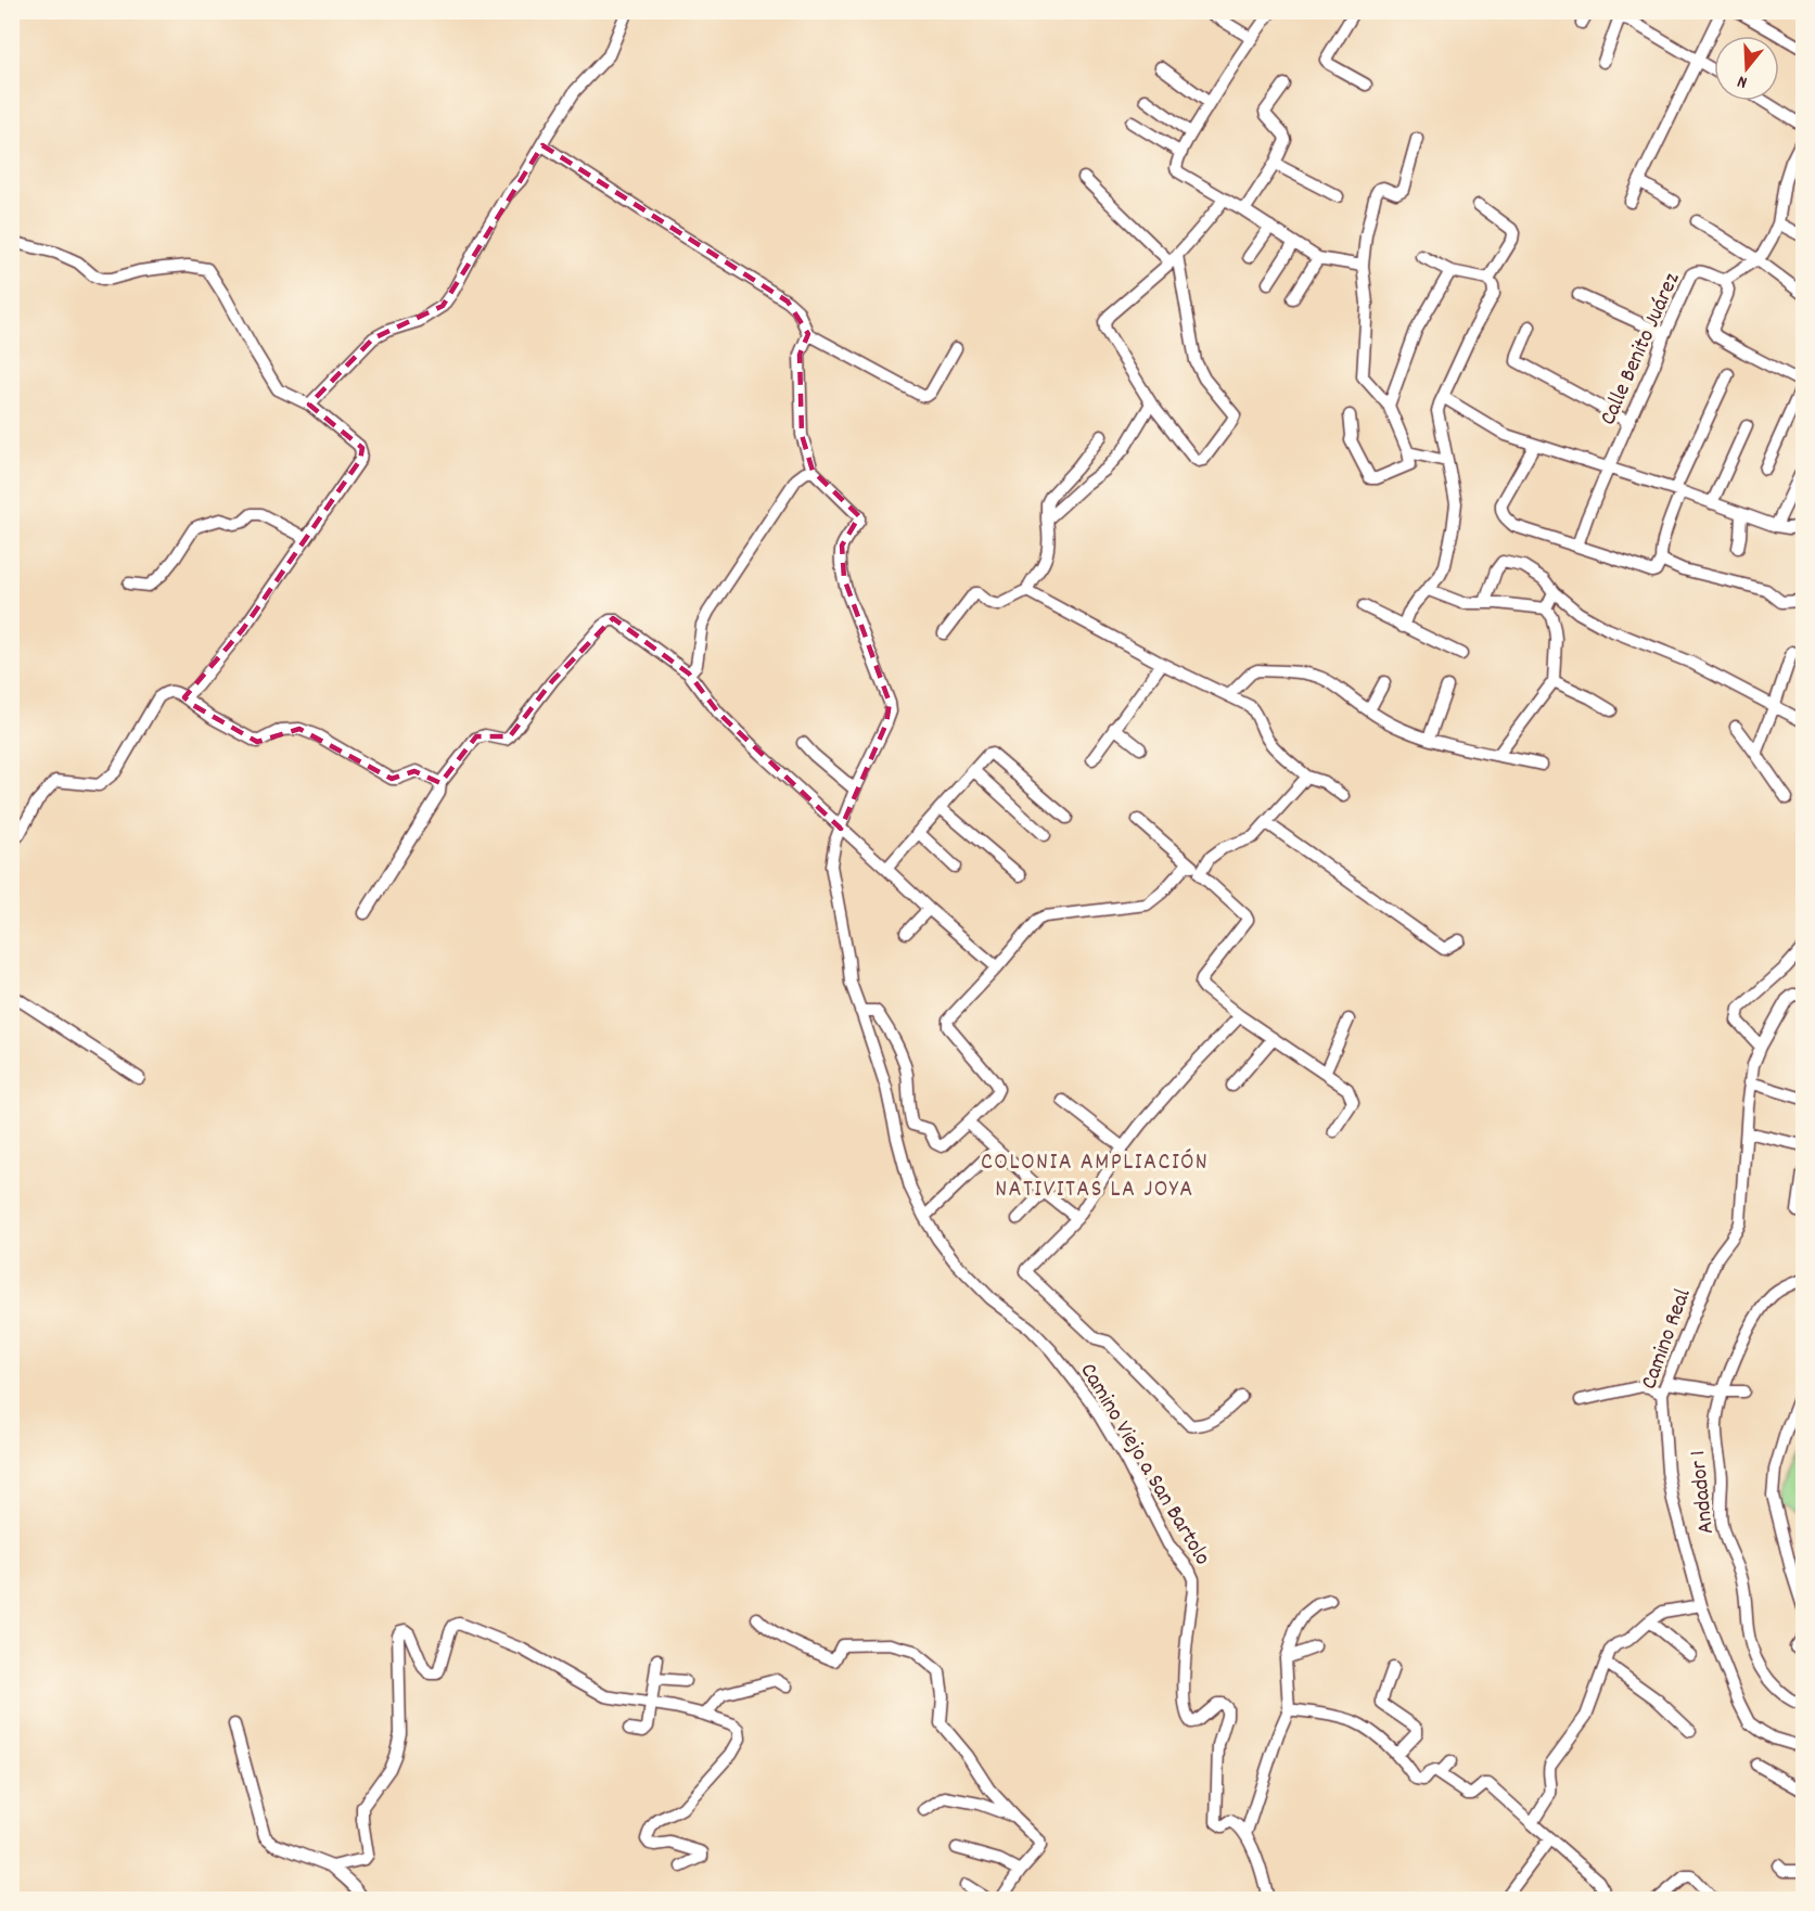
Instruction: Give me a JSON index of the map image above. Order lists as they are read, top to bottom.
{
  "streets": {
    "street": [
      "Calle Benito Juárez",
      "Camino Real",
      "Camino Viejo a San Bartolo",
      "Andador 1"
    ]
  },
  "districts": ["COLONIA AMPLIACIÓN NATIVITAS LA JOYA"],
  "north": "bottom"
}
